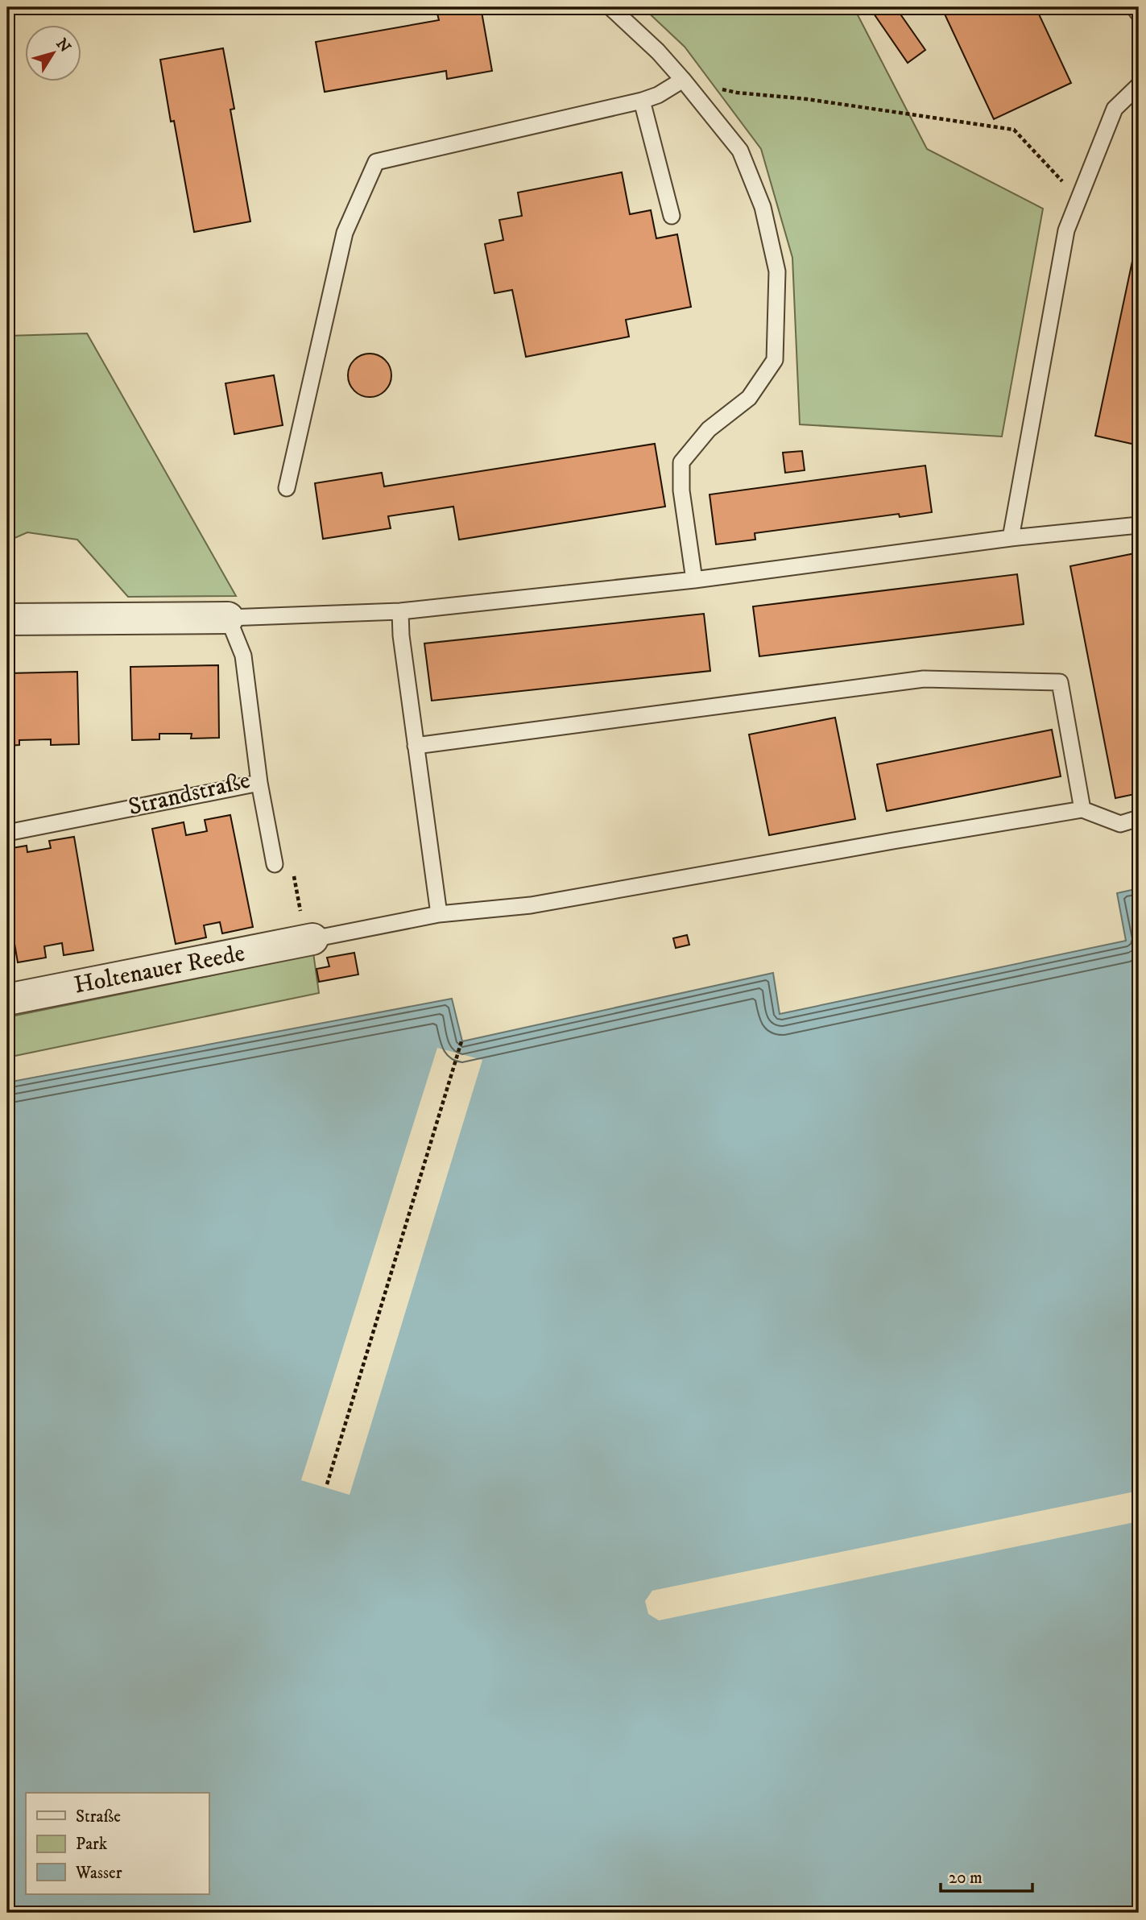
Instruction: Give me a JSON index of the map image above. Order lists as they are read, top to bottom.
{
  "streets": {
    "street": ["Holtenauer Reede"],
    "lane": ["Strandstraße"]
  },
  "legend": ["Straße", "Park", "Wasser"],
  "scale_bar": "20 m",
  "north": "top right"
}
